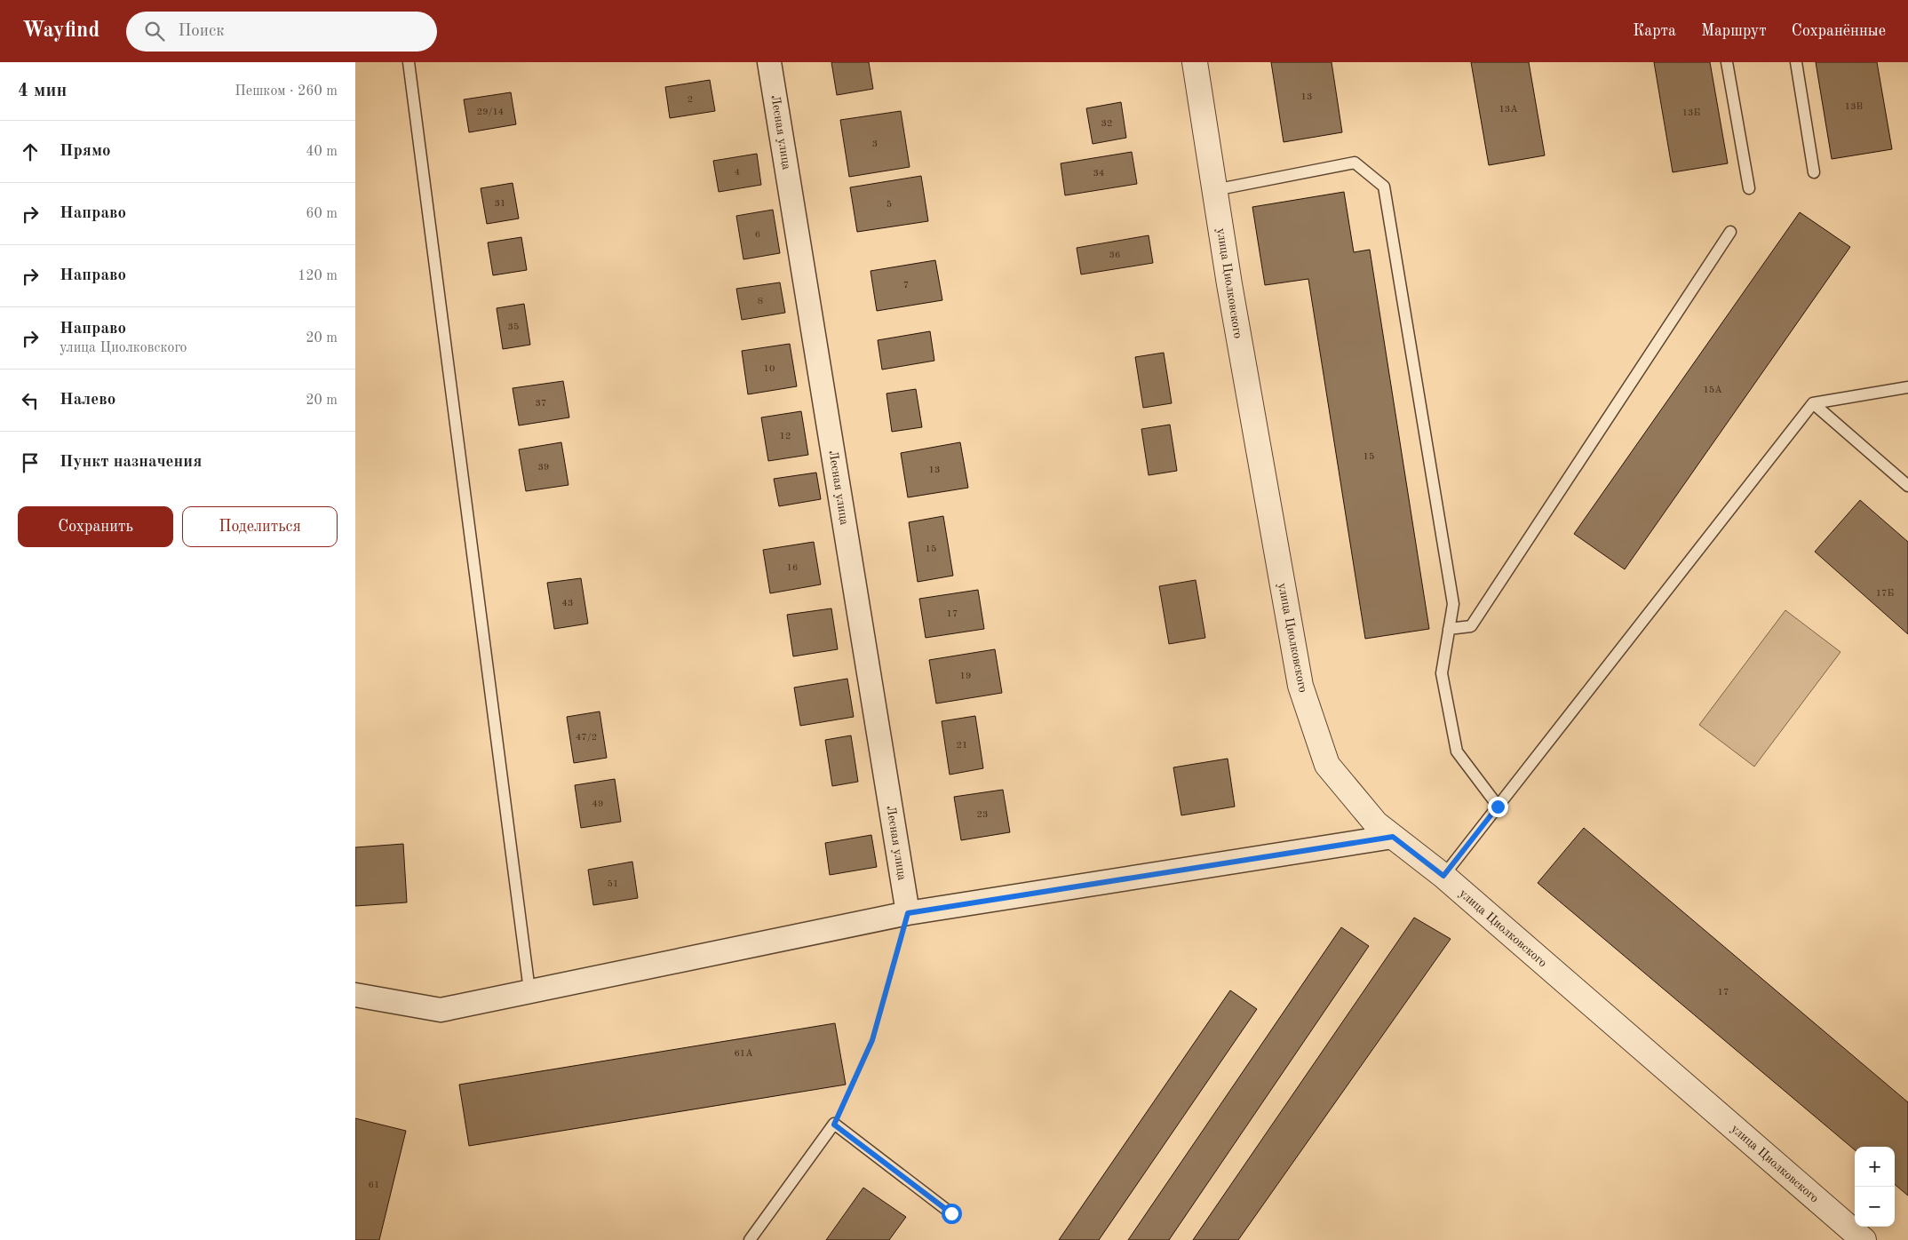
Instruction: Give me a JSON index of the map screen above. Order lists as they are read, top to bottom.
{
  "streets": {
    "street": ["Лесная улица", "улица Циолковского"]
  },
  "house_numbers": [
    "13",
    "2",
    "13В",
    "13А",
    "29/14",
    "13Б",
    "32",
    "3",
    "4",
    "34",
    "31",
    "5",
    "6",
    "36",
    "7",
    "8",
    "35",
    "10",
    "15А",
    "37",
    "12",
    "15",
    "39",
    "13",
    "15",
    "16",
    "17Б",
    "43",
    "17",
    "19",
    "47/2",
    "21",
    "49",
    "23",
    "51",
    "17",
    "61А",
    "61"
  ],
  "page": {
    "header": "Wayfind",
    "search": "Поиск",
    "nav": ["Карта", "Маршрут", "Сохранённые"],
    "heading": ["4 мин", "Пешком · 260 m"],
    "list": [
      ["Прямо", "40 m"],
      ["Направо", "60 m"],
      ["Направо", "120 m"],
      ["Направо", "улица Циолковского", "20 m"],
      ["Налево", "20 m"],
      "Пункт назначения"
    ],
    "buttons": ["Сохранить", "Поделиться"],
    "map_buttons": ["+", "−"]
  }
}
